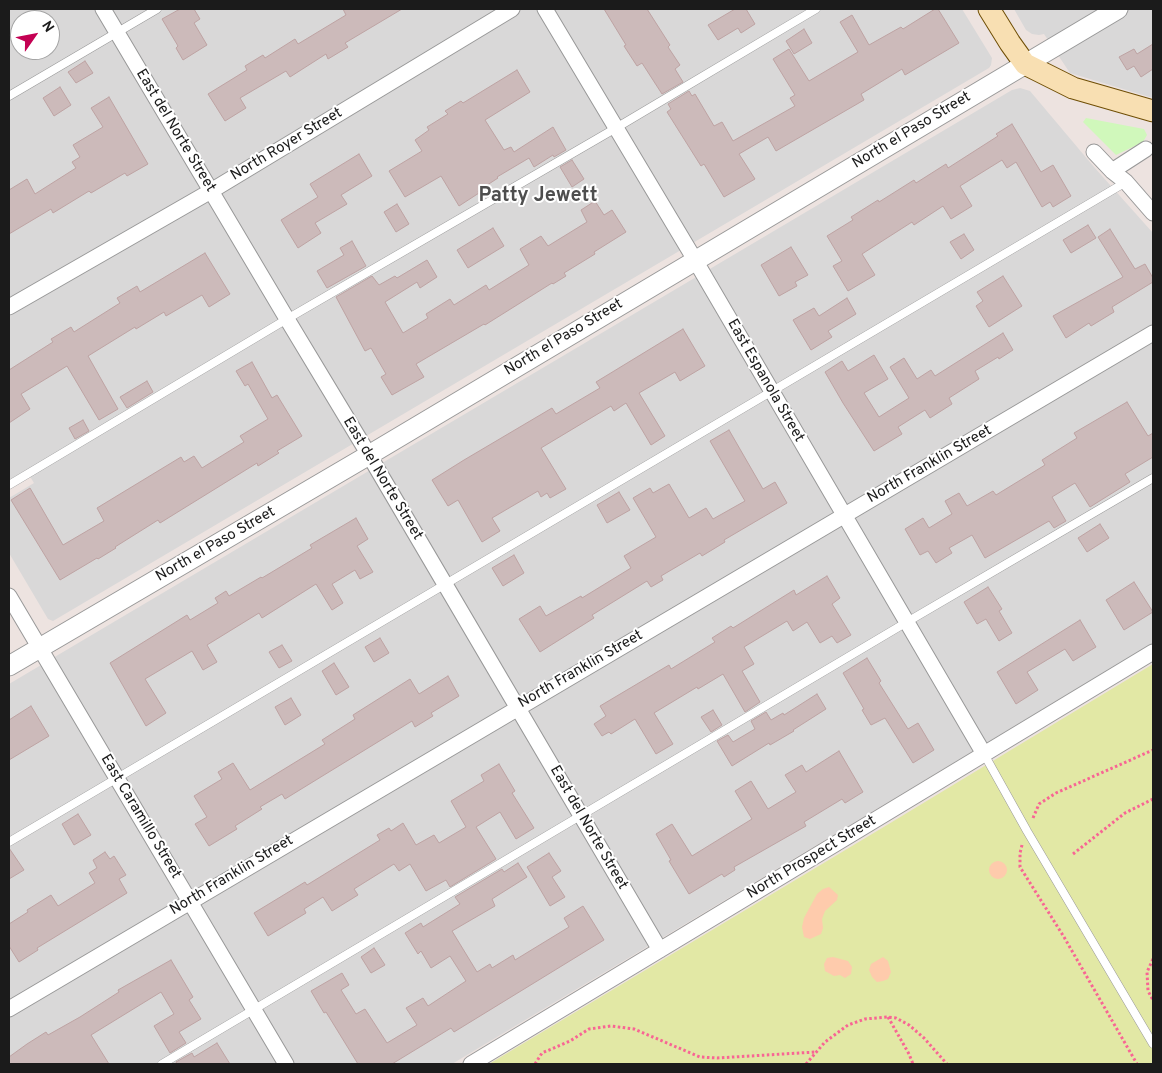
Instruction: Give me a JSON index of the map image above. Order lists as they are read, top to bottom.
{
  "streets": {
    "street": [
      "East del Norte Street",
      "North el Paso Street",
      "North Royer Street",
      "East Espanola Street",
      "North Franklin Street",
      "East Caramillo Street",
      "North Prospect Street"
    ]
  },
  "crossings": [
    ["East del Norte Street", "North el Paso Street"],
    ["East del Norte Street", "North Royer Street"],
    ["East del Norte Street", "North Franklin Street"],
    ["East del Norte Street", "North Prospect Street"],
    ["North el Paso Street", "East Espanola Street"],
    ["North el Paso Street", "East Caramillo Street"],
    ["East Espanola Street", "North Franklin Street"],
    ["East Espanola Street", "North Prospect Street"],
    ["North Franklin Street", "East Caramillo Street"]
  ],
  "districts": ["Patty Jewett"],
  "north": "top right"
}
